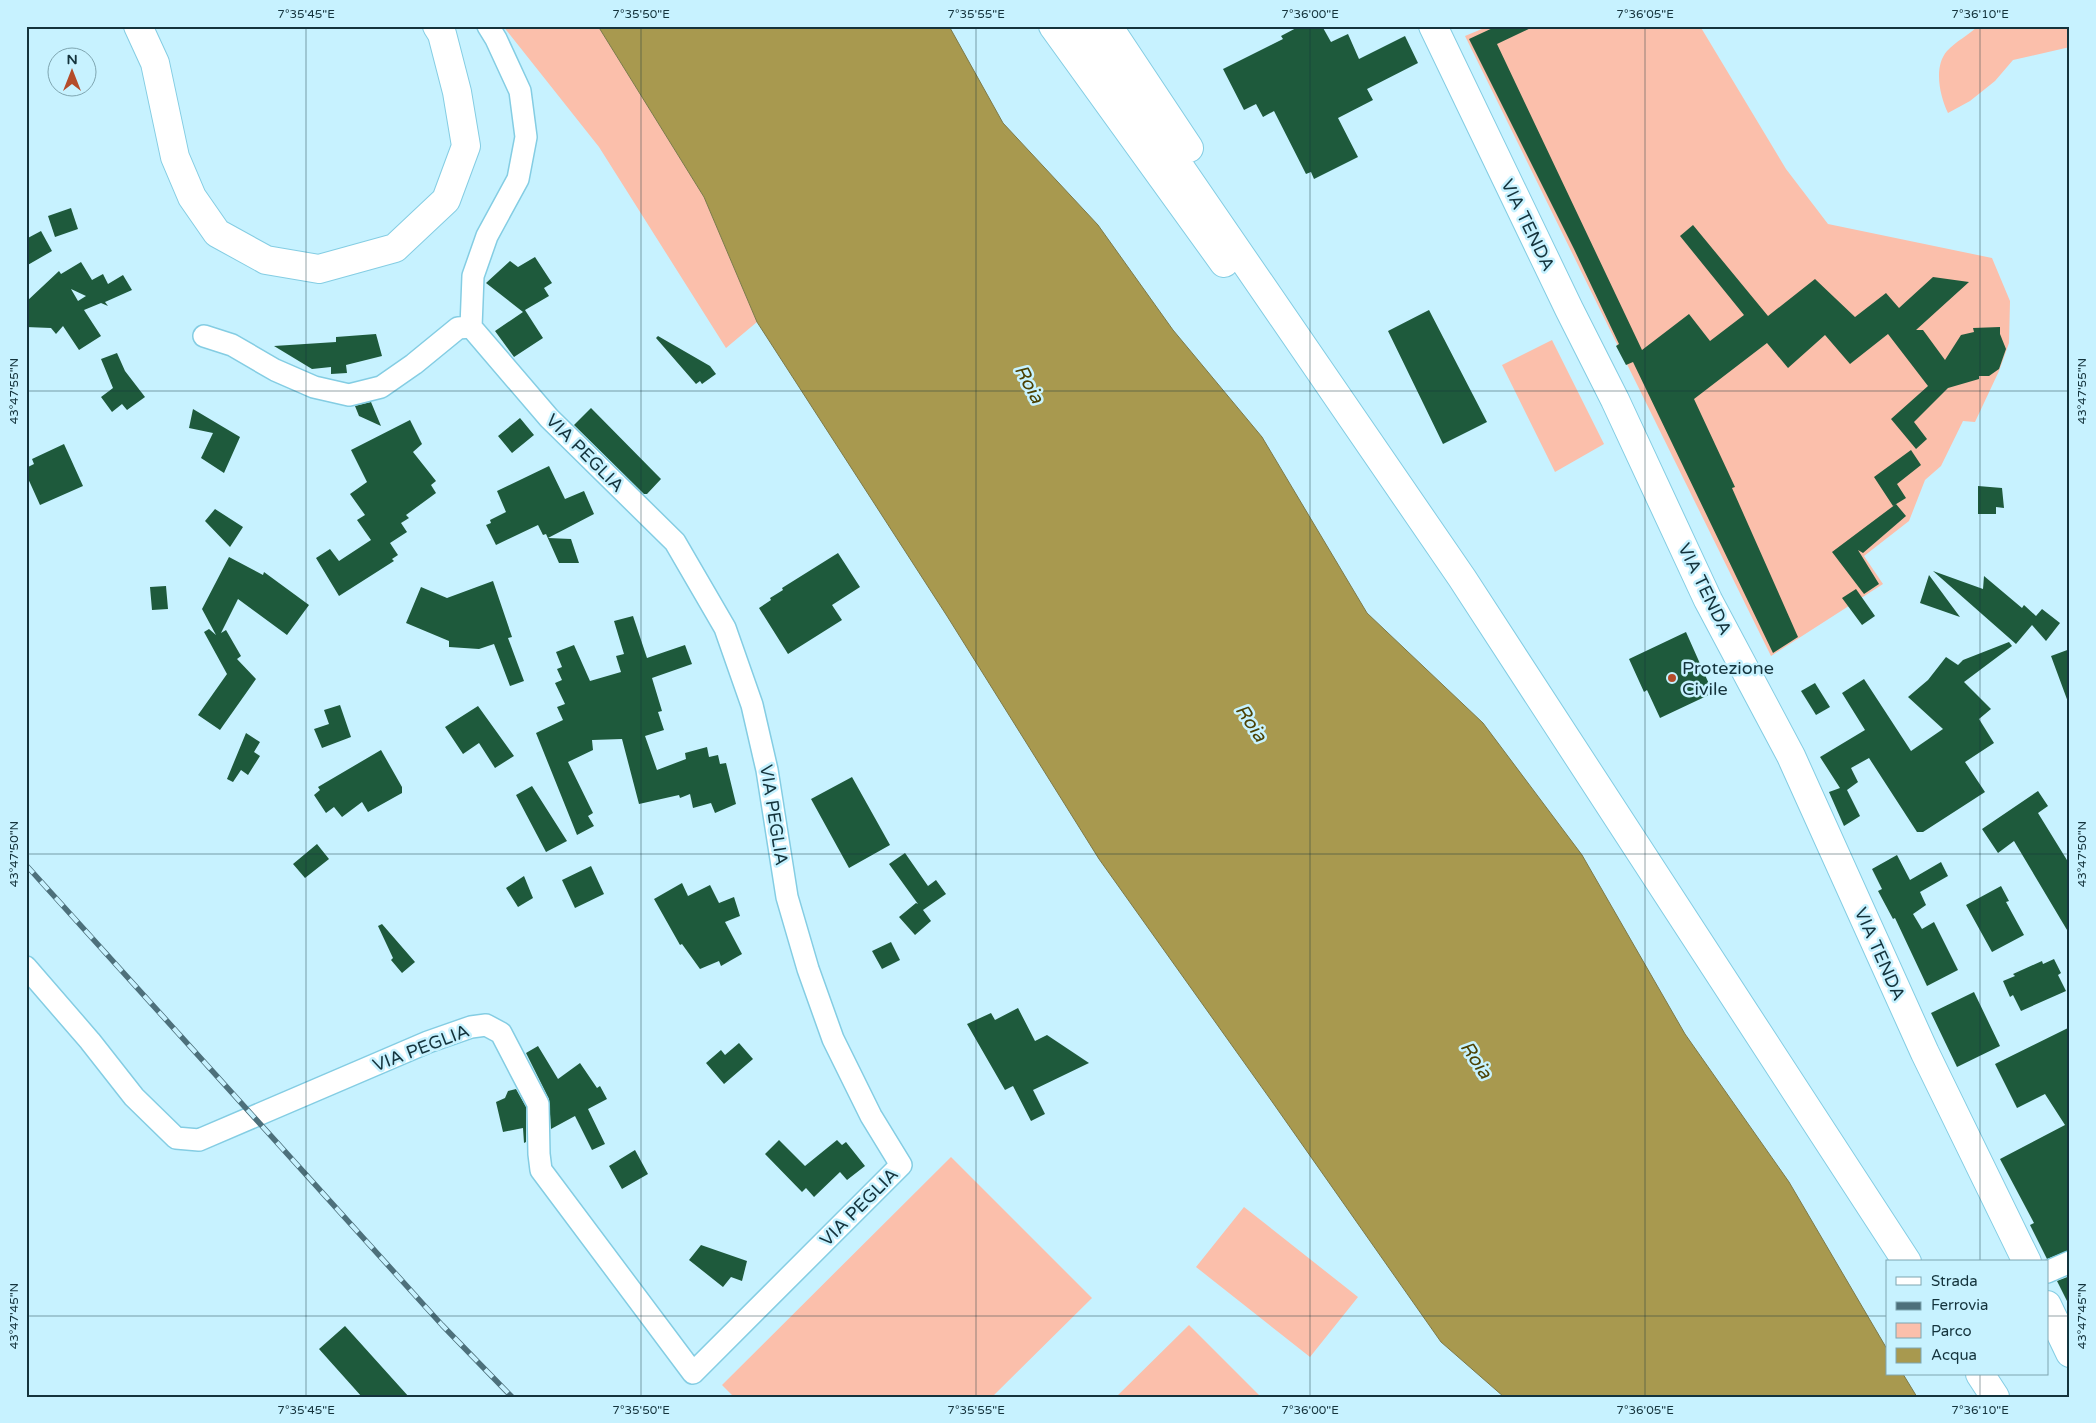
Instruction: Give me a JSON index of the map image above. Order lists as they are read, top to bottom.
{
  "streets": {
    "main road": ["VIA TENDA"],
    "street": ["VIA PEGLIA"]
  },
  "water": ["Roia"],
  "places": ["Protezione Civile"],
  "legend": [
    "Strada",
    "Ferrovia",
    "Parco",
    "Acqua"
  ],
  "north": "top",
  "coordinates": [
    "7°35'45\"E",
    "7°35'50\"E",
    "7°35'55\"E",
    "7°36'00\"E",
    "7°36'05\"E",
    "7°36'10\"E",
    "43°47'55\"N",
    "43°47'50\"N",
    "43°47'45\"N"
  ]
}
